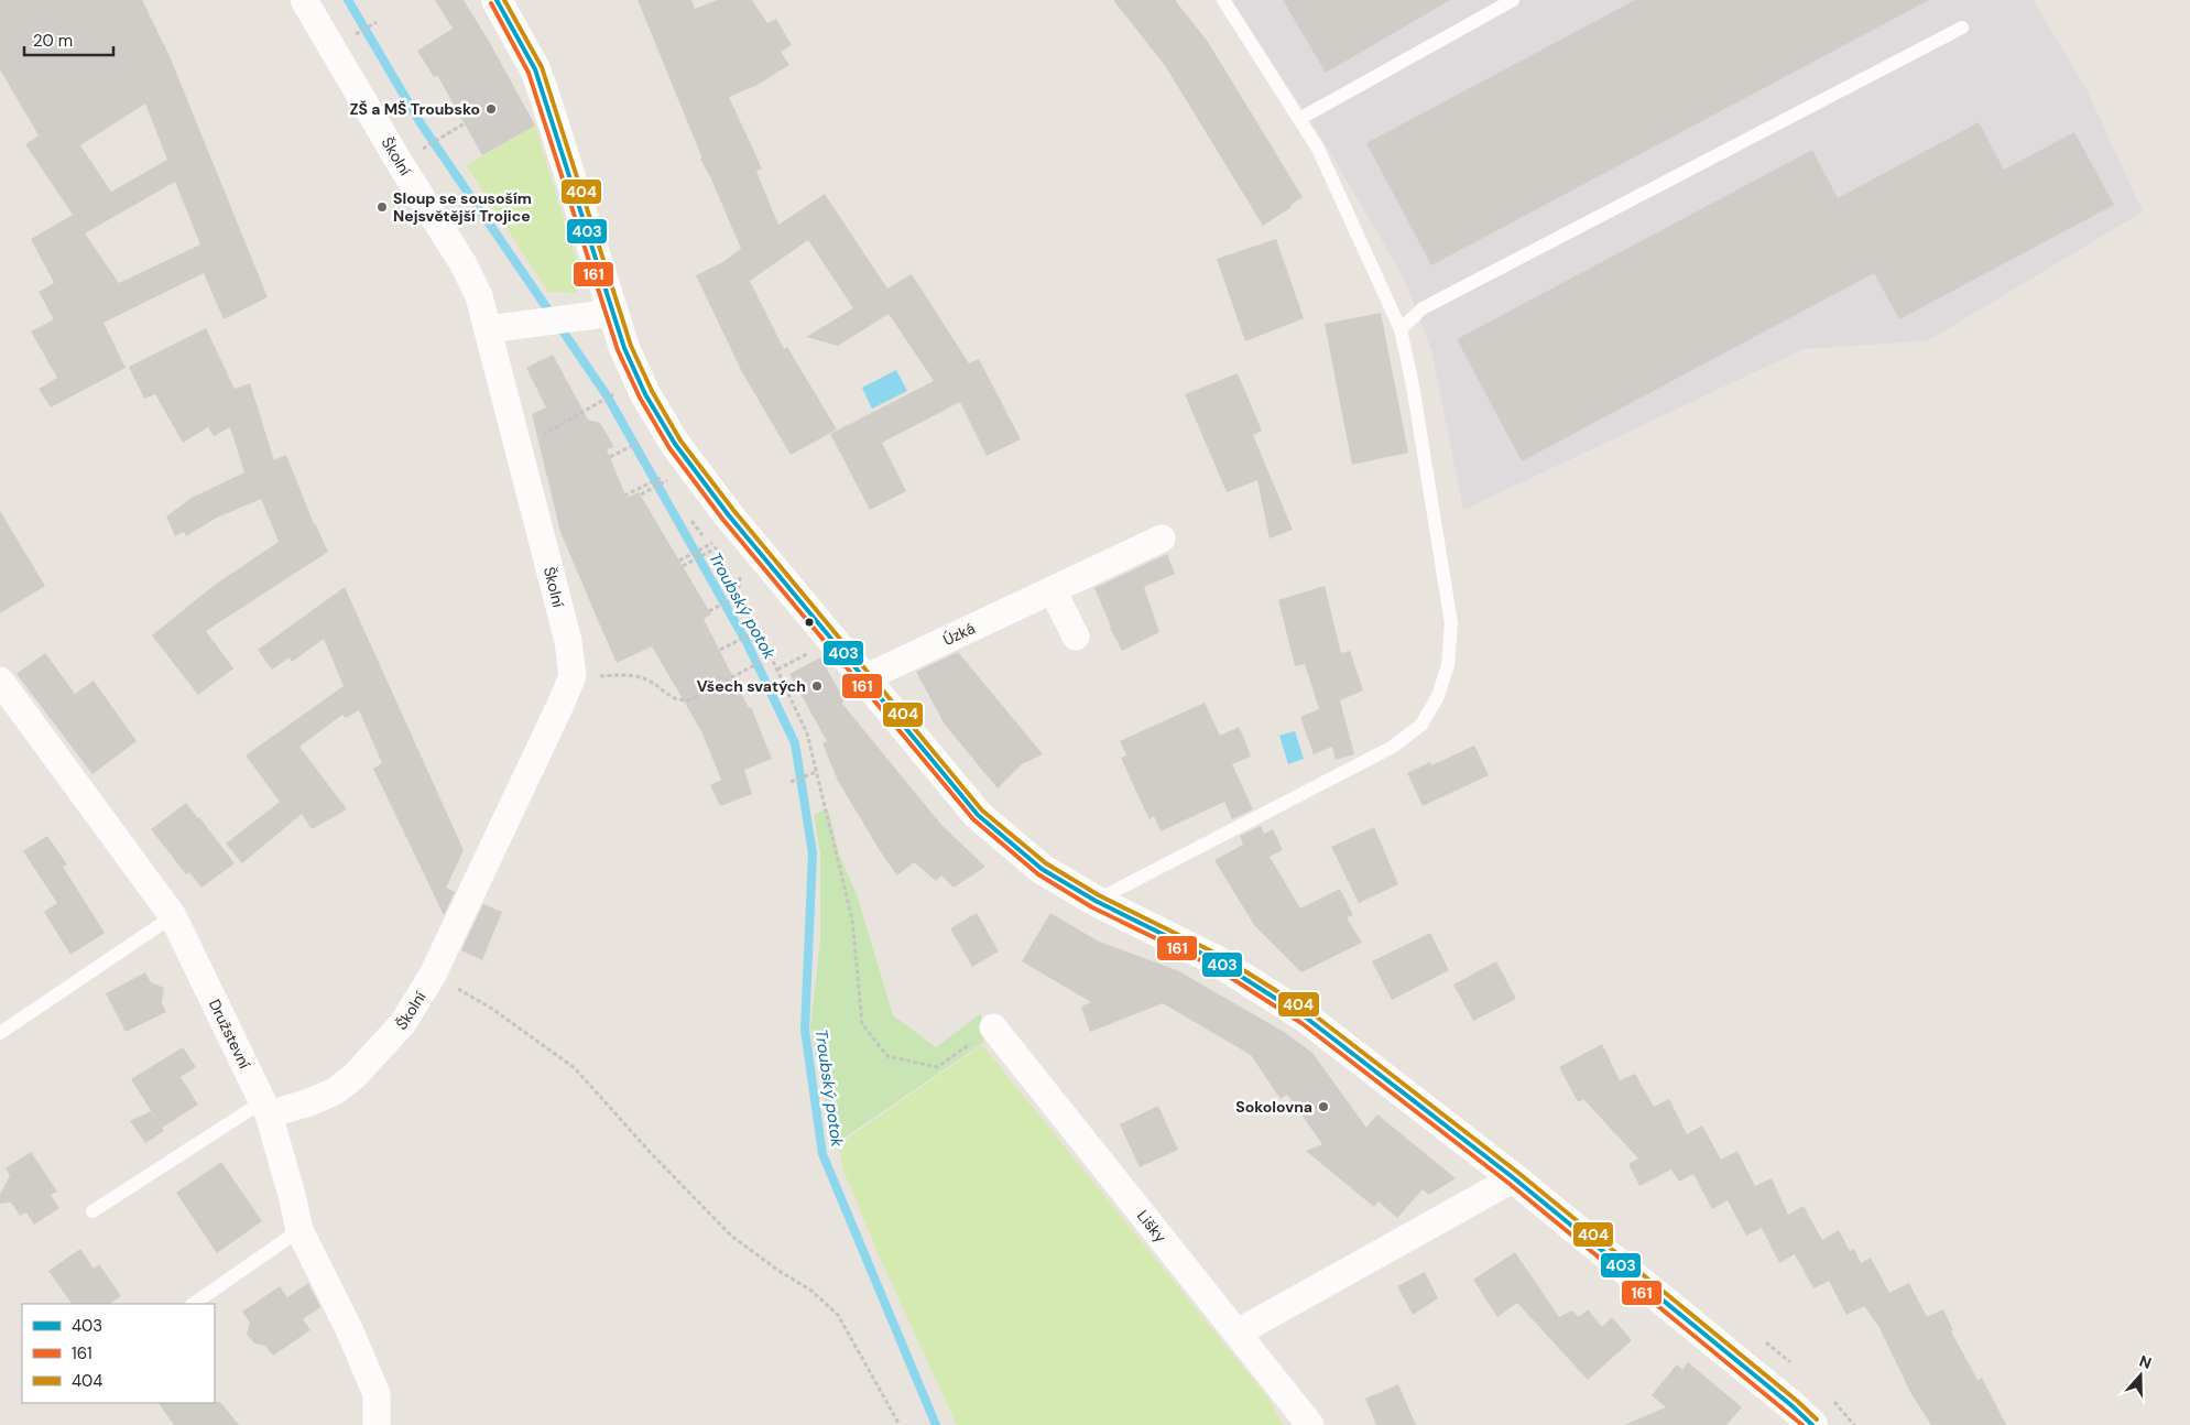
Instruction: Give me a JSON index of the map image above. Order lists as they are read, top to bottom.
{
  "streets": {
    "street": [
      "Školní",
      "Úzká",
      "Družstevní",
      "Lišky"
    ]
  },
  "crossings": [
    ["Školní", "Družstevní"]
  ],
  "water": ["Troubský potok"],
  "places": [
    "ZŠ a MŠ Troubsko",
    "Sloup se sousoším Nejsvětější Trojice",
    "Všech svatých",
    "Sokolovna"
  ],
  "lines": ["transit line 403", "transit line 404", "transit line 161"],
  "legend": ["403", "161", "404"],
  "scale_bar": "20 m",
  "north": "top"
}
